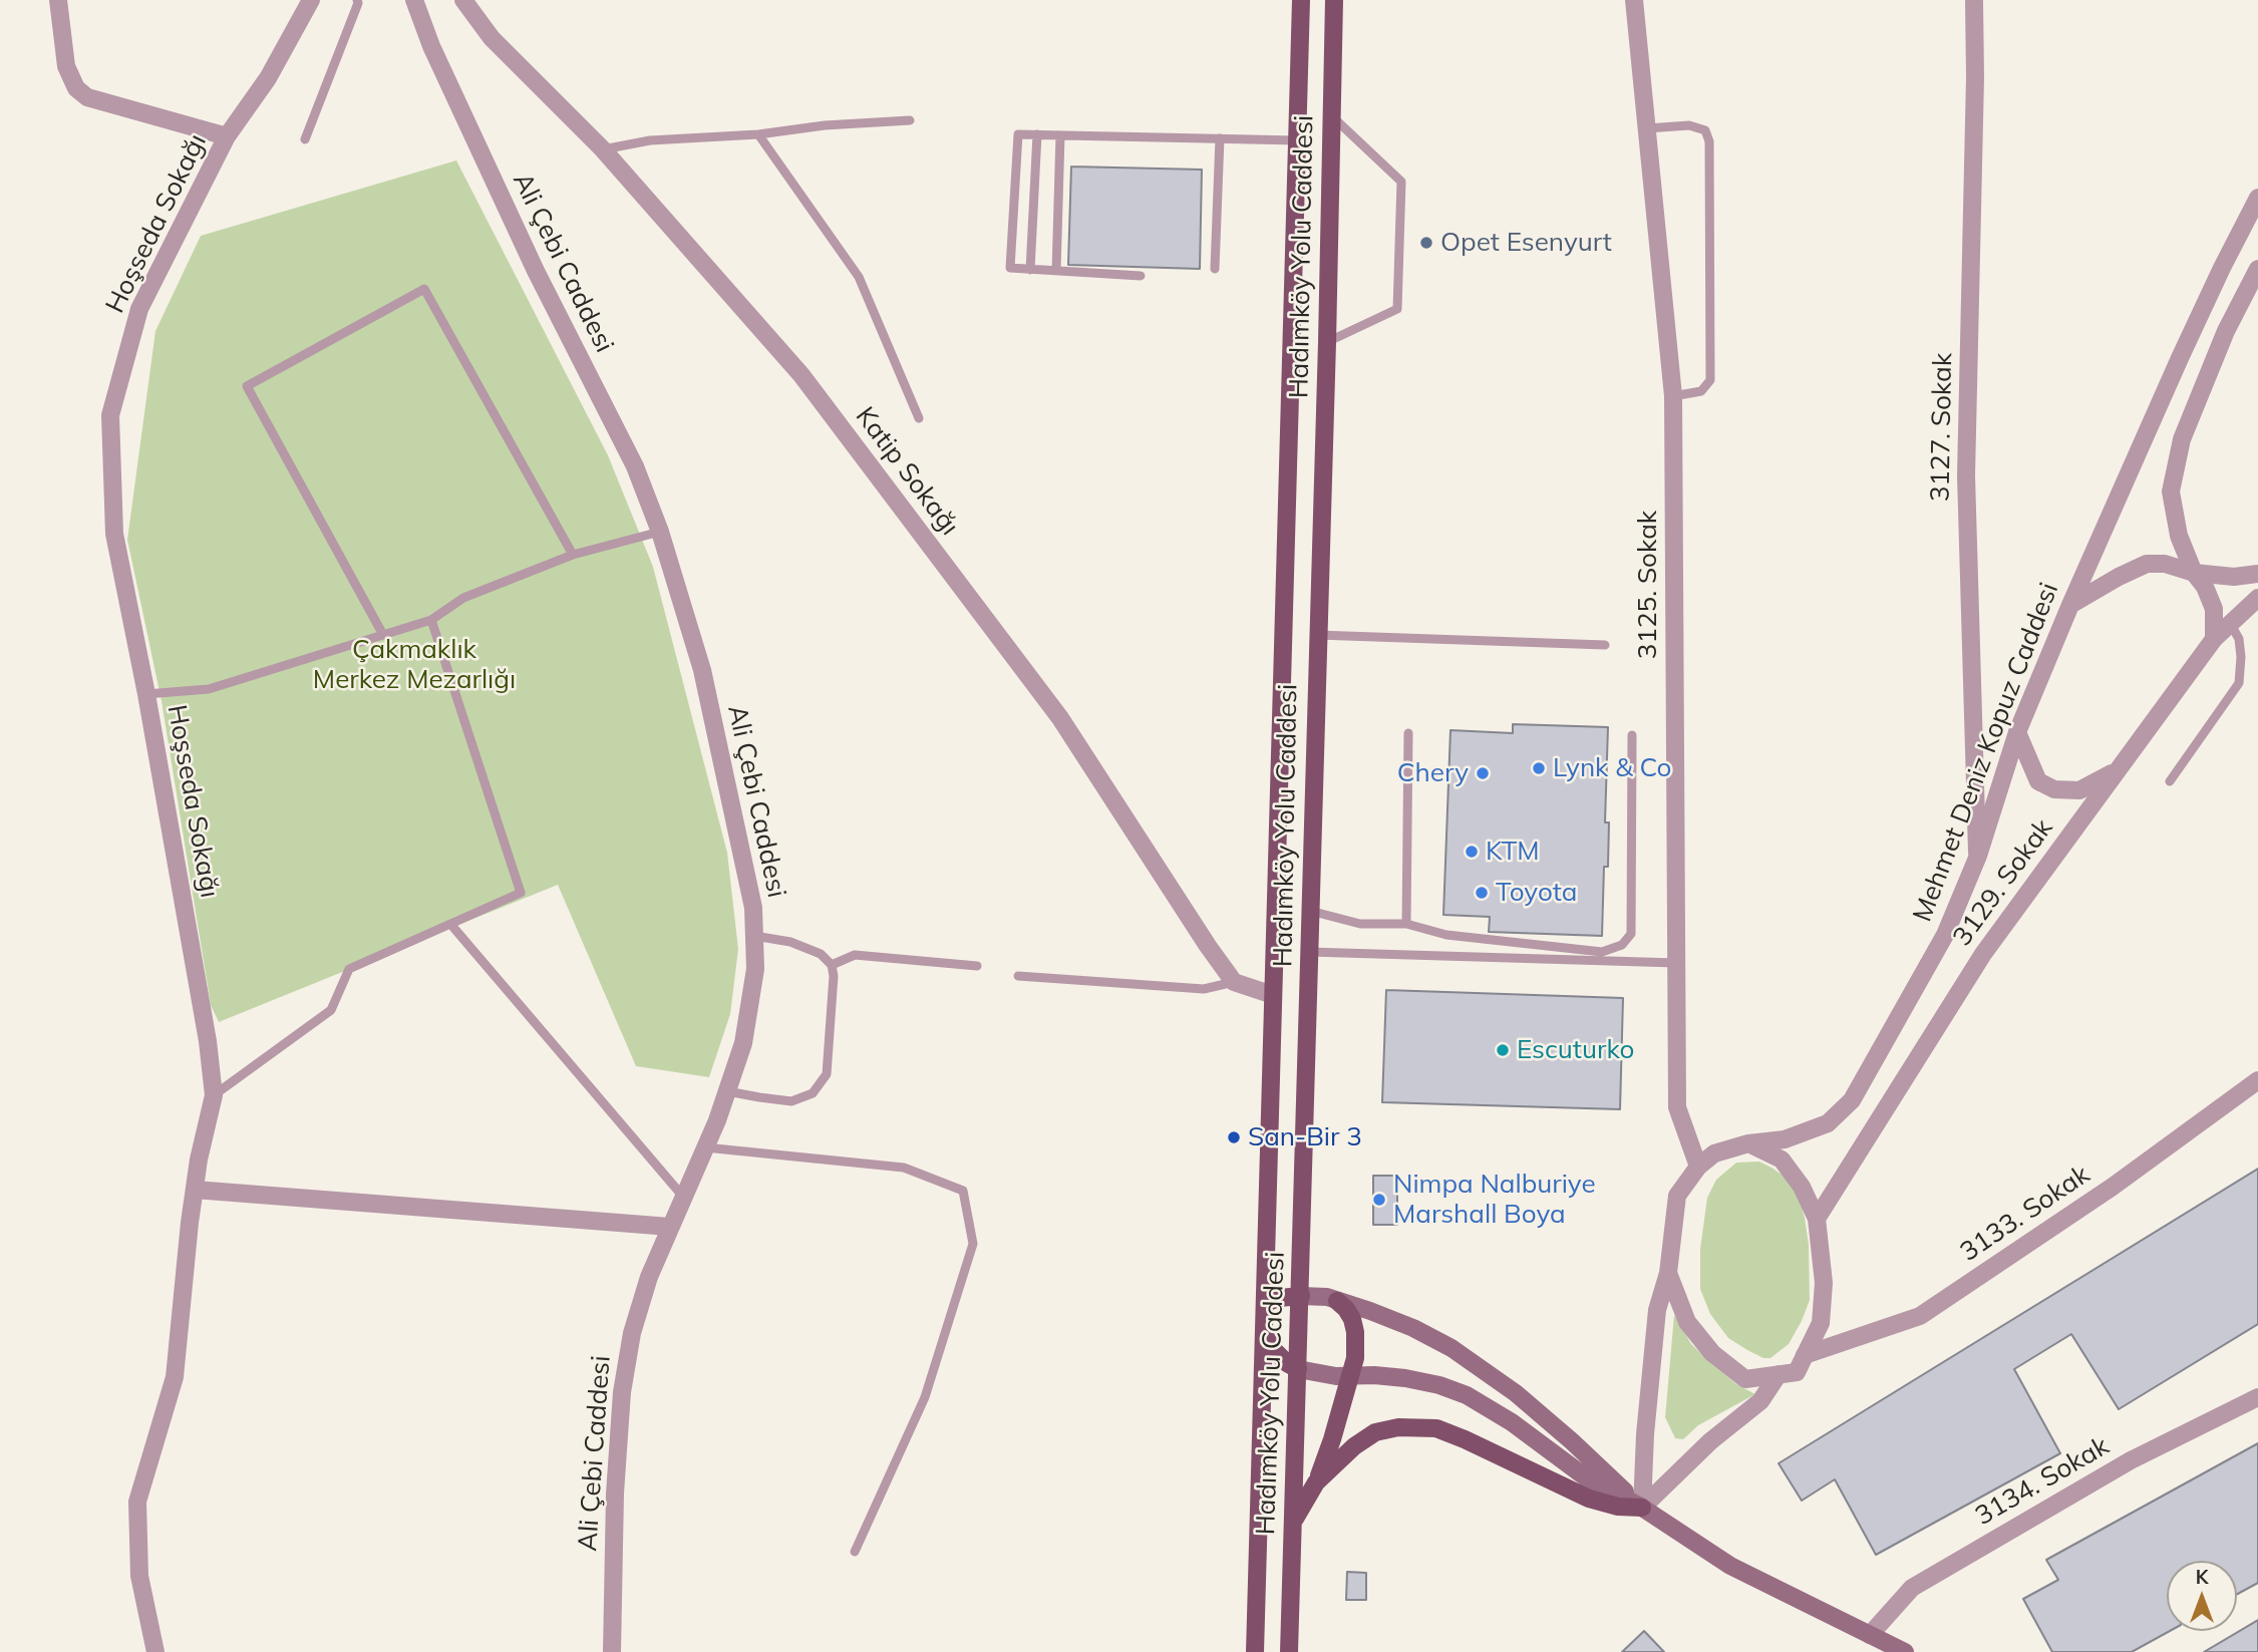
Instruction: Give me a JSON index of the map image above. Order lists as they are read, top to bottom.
{
  "streets": {
    "main road": ["Hadımköy Yolu Caddesi"],
    "street": [
      "Hoşseda Sokağı",
      "Ali Çebi Caddesi",
      "3127. Sokak",
      "Katip Sokağı",
      "3125. Sokak",
      "Mehmet Deniz Kopuz Caddesi",
      "3129. Sokak",
      "3133. Sokak",
      "3134. Sokak"
    ]
  },
  "crossings": [
    ["3127. Sokak", "Mehmet Deniz Kopuz Caddesi"],
    ["3125. Sokak", "Mehmet Deniz Kopuz Caddesi"],
    ["3125. Sokak", "3129. Sokak"],
    ["3125. Sokak", "3133. Sokak"],
    ["Mehmet Deniz Kopuz Caddesi", "3129. Sokak"],
    ["Mehmet Deniz Kopuz Caddesi", "3133. Sokak"],
    ["3129. Sokak", "3133. Sokak"]
  ],
  "parks": ["Çakmaklık Merkez Mezarlığı"],
  "places": [
    "Opet Esenyurt",
    "Lynk & Co",
    "Chery",
    "KTM",
    "Toyota",
    "Escuturko",
    "San-Bir 3",
    "Nimpa Nalburiye Marshall Boya"
  ],
  "north": "top"
}
